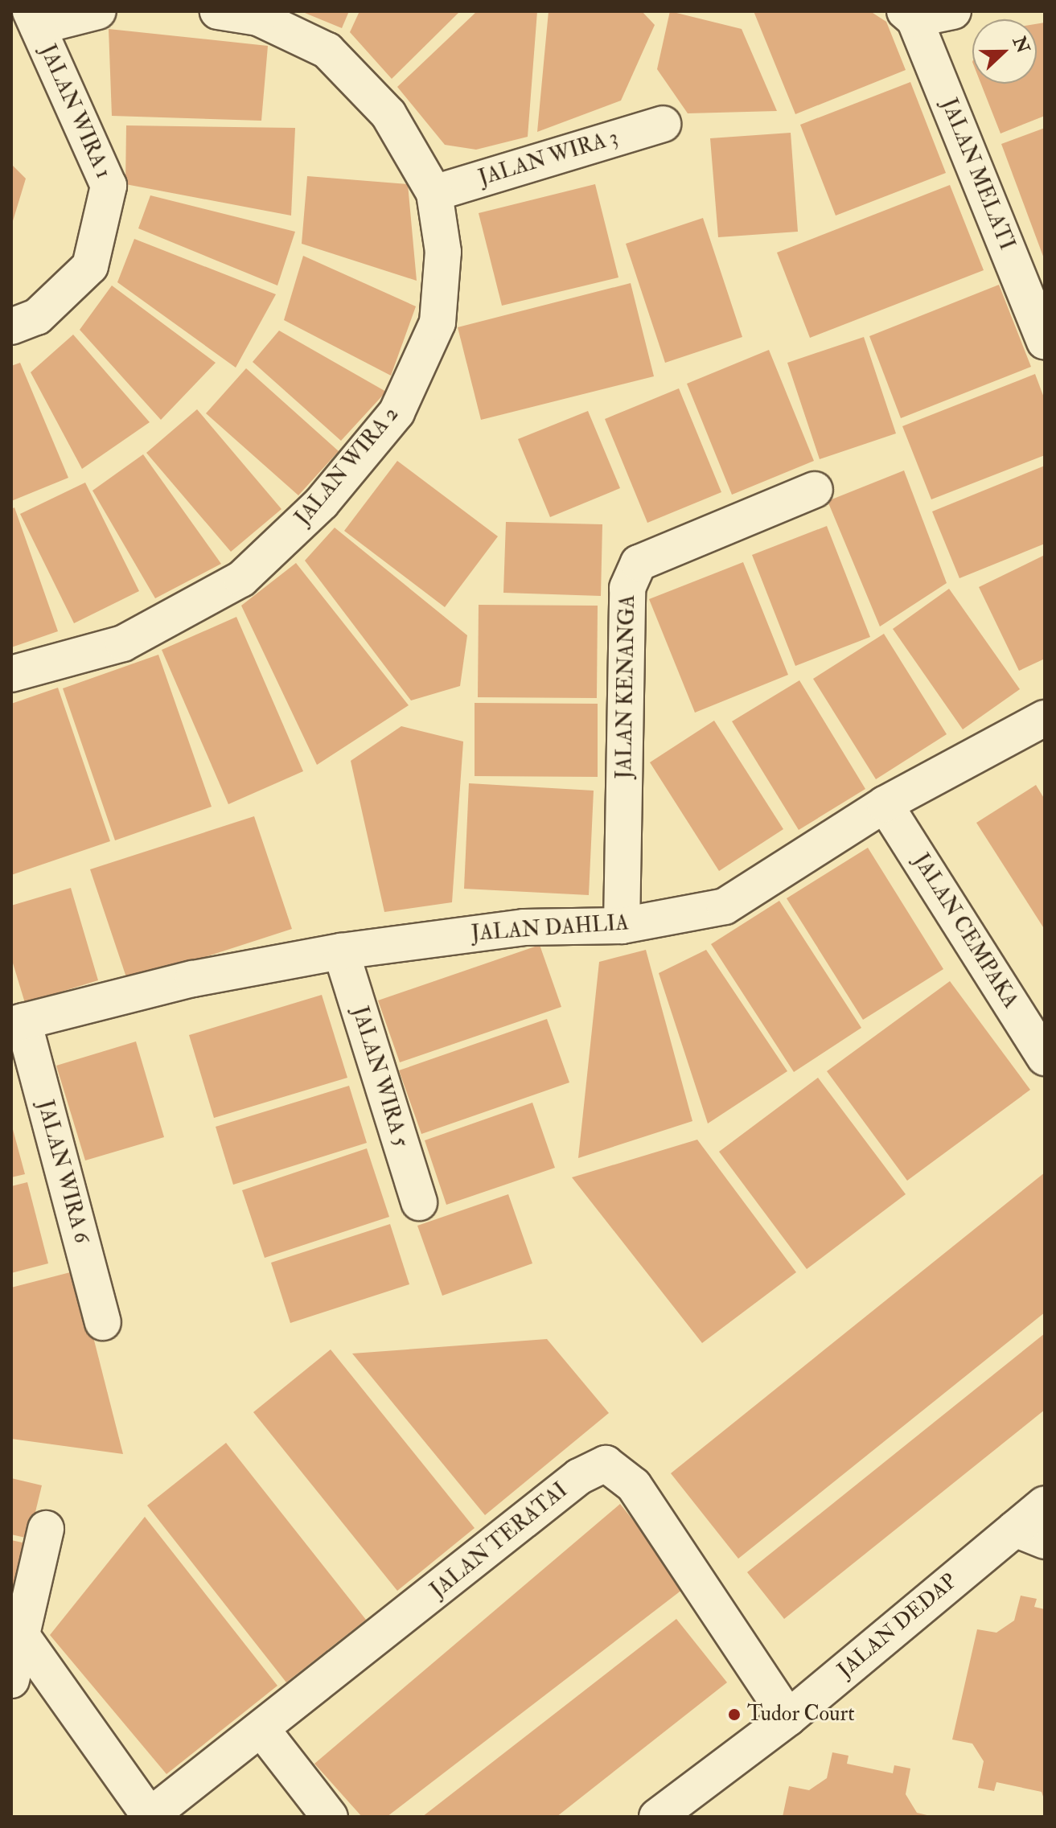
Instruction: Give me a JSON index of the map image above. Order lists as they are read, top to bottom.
{
  "streets": {
    "street": [
      "JALAN WIRA 1",
      "JALAN WIRA 3",
      "JALAN MELATI",
      "JALAN WIRA 2",
      "JALAN KENANGA",
      "JALAN DAHLIA",
      "JALAN CEMPAKA",
      "JALAN WIRA 5",
      "JALAN WIRA 6",
      "JALAN TERATAI",
      "JALAN DEDAP"
    ]
  },
  "crossings": [
    ["JALAN WIRA 3", "JALAN WIRA 2"],
    ["JALAN KENANGA", "JALAN DAHLIA"],
    ["JALAN DAHLIA", "JALAN CEMPAKA"],
    ["JALAN DAHLIA", "JALAN WIRA 5"],
    ["JALAN DAHLIA", "JALAN WIRA 6"],
    ["JALAN TERATAI", "JALAN DEDAP"]
  ],
  "places": ["Tudor Court"],
  "north": "right"
}
